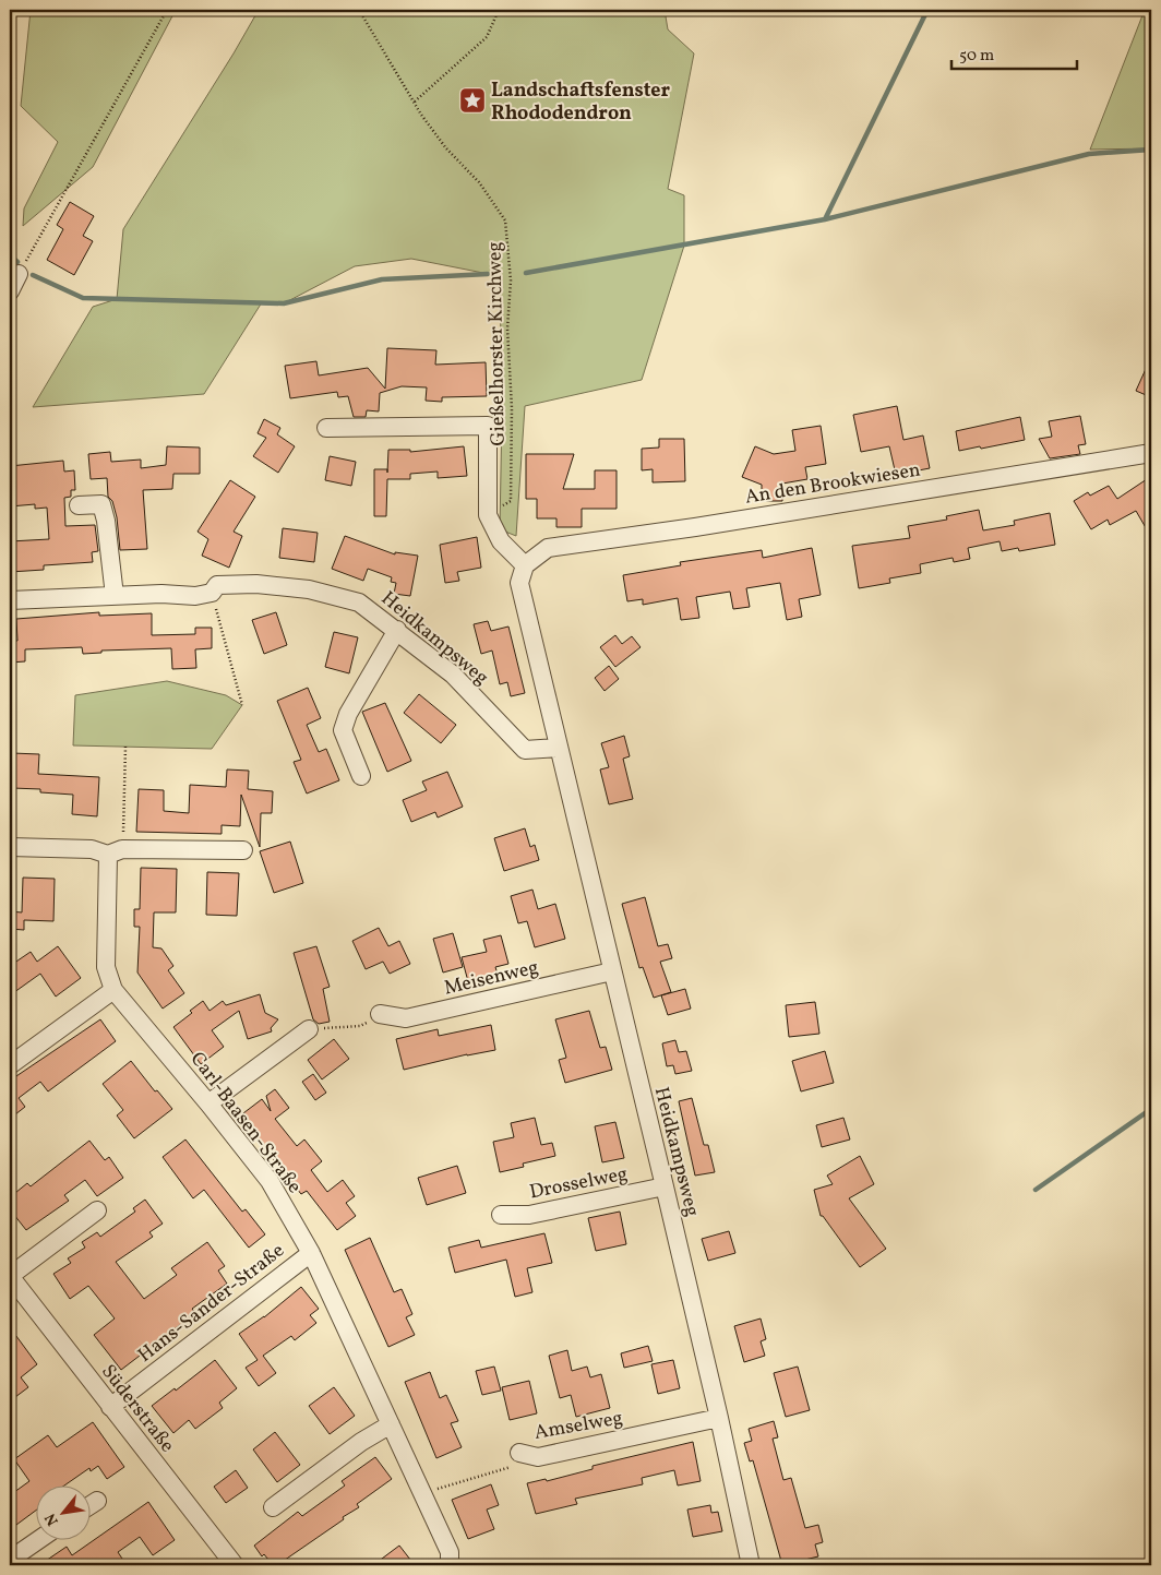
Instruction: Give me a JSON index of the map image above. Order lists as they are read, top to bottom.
{
  "streets": {
    "street": [
      "An den Brookwiesen",
      "Heidkampsweg",
      "Meisenweg",
      "Carl-Baasen-Straße",
      "Drosselweg",
      "Hans-Sander-Straße",
      "Süderstraße",
      "Amselweg"
    ],
    "path": ["Gießelhorster Kirchweg"]
  },
  "crossings": [
    ["An den Brookwiesen", "Heidkampsweg"],
    ["Heidkampsweg", "Meisenweg"],
    ["Heidkampsweg", "Drosselweg"],
    ["Heidkampsweg", "Amselweg"],
    ["Carl-Baasen-Straße", "Hans-Sander-Straße"],
    ["Carl-Baasen-Straße", "Amselweg"],
    ["Hans-Sander-Straße", "Süderstraße"]
  ],
  "places": {
    "place": ["Landschaftsfenster Rhododendron"]
  },
  "scale_bar": "50 m",
  "north": "bottom left"
}
